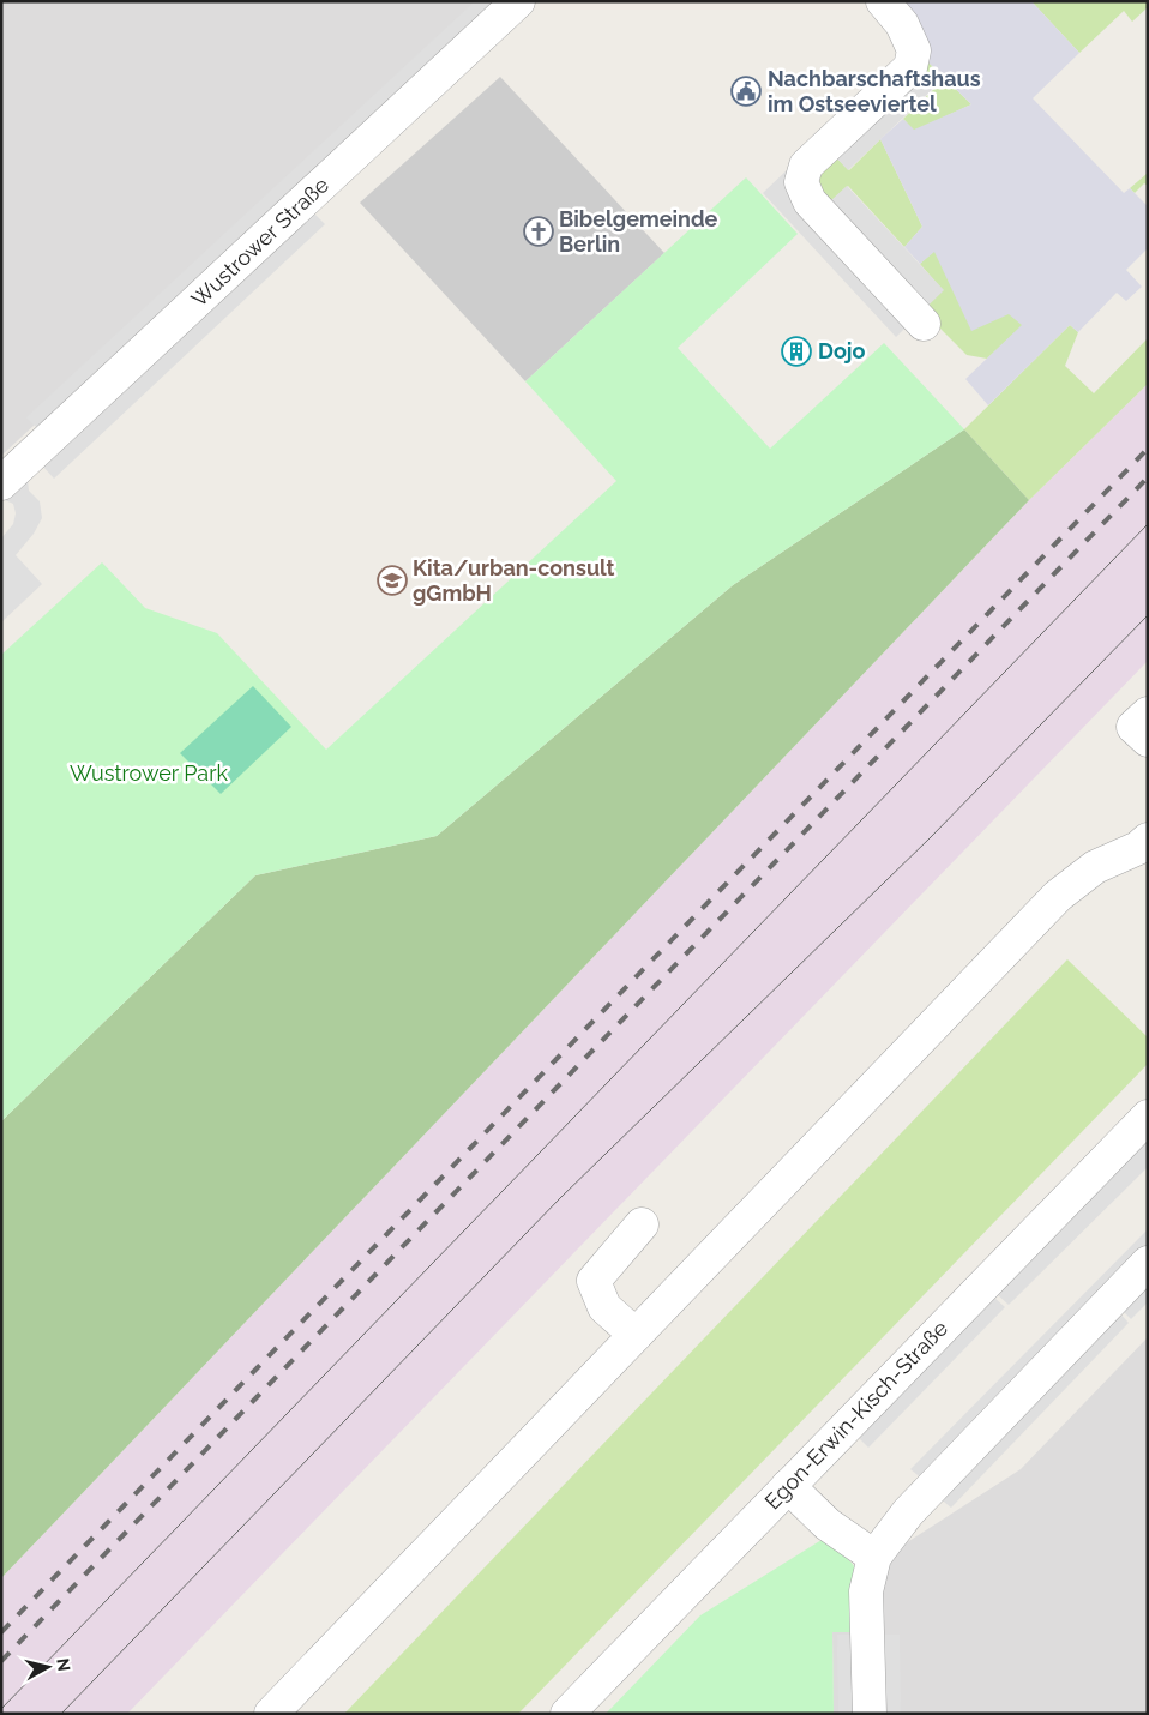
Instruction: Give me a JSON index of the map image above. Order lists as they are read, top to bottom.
{
  "streets": {
    "street": ["Wustrower Straße", "Egon-Erwin-Kisch-Straße"]
  },
  "parks": ["Wustrower Park"],
  "places": {
    "public building": ["Nachbarschaftshaus im Ostseeviertel"],
    "church": ["Bibelgemeinde Berlin"],
    "building": ["Dojo"],
    "school or university": ["Kita/urban-consult gGmbH"]
  },
  "north": "right"
}
